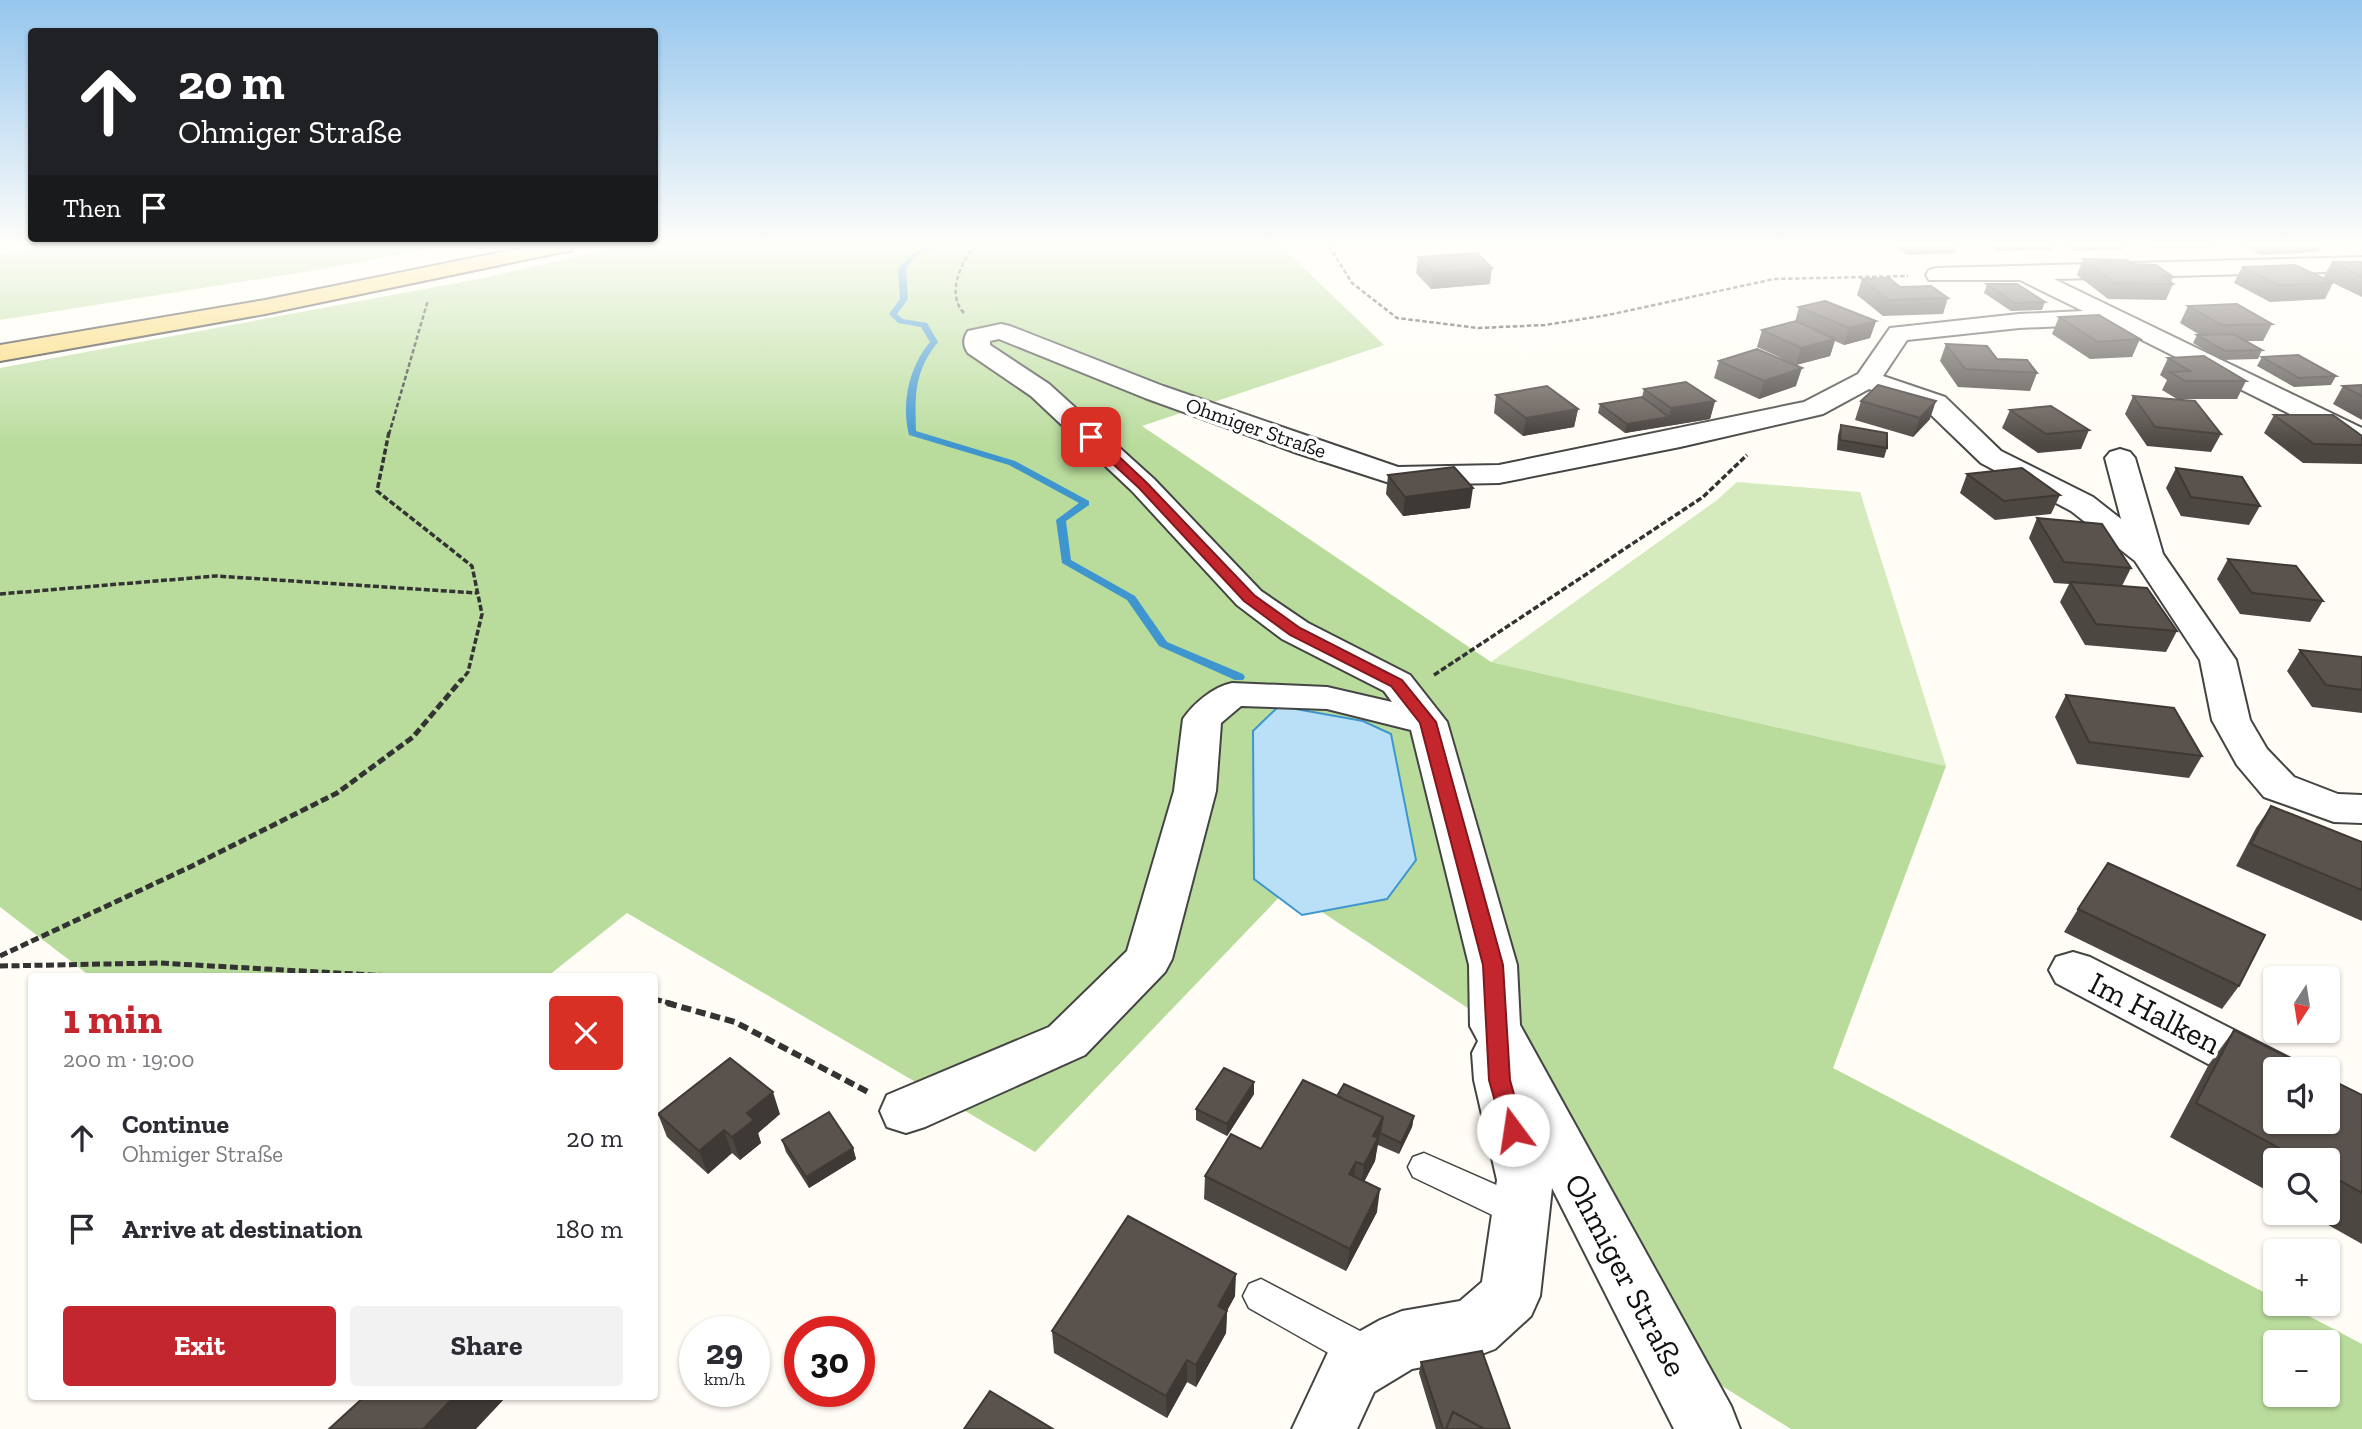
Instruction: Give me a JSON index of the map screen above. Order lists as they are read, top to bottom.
{
  "streets": {
    "street": ["Ohmiger Straße", "Im Halken"]
  },
  "north": "bottom",
  "page": {
    "turn": ["20 m", "Ohmiger Straße"],
    "then": "Then",
    "map_buttons": ["+", "−"],
    "heading": ["1 min", "200 m · 19:00"],
    "list": [
      {
        "name": "Continue",
        "note": "Ohmiger Straße",
        "value": "20 m"
      },
      {
        "name": "Arrive at destination",
        "value": "180 m"
      }
    ],
    "buttons": ["Exit", "Share"],
    "speed": "29 km/h",
    "limit": "30"
  }
}
